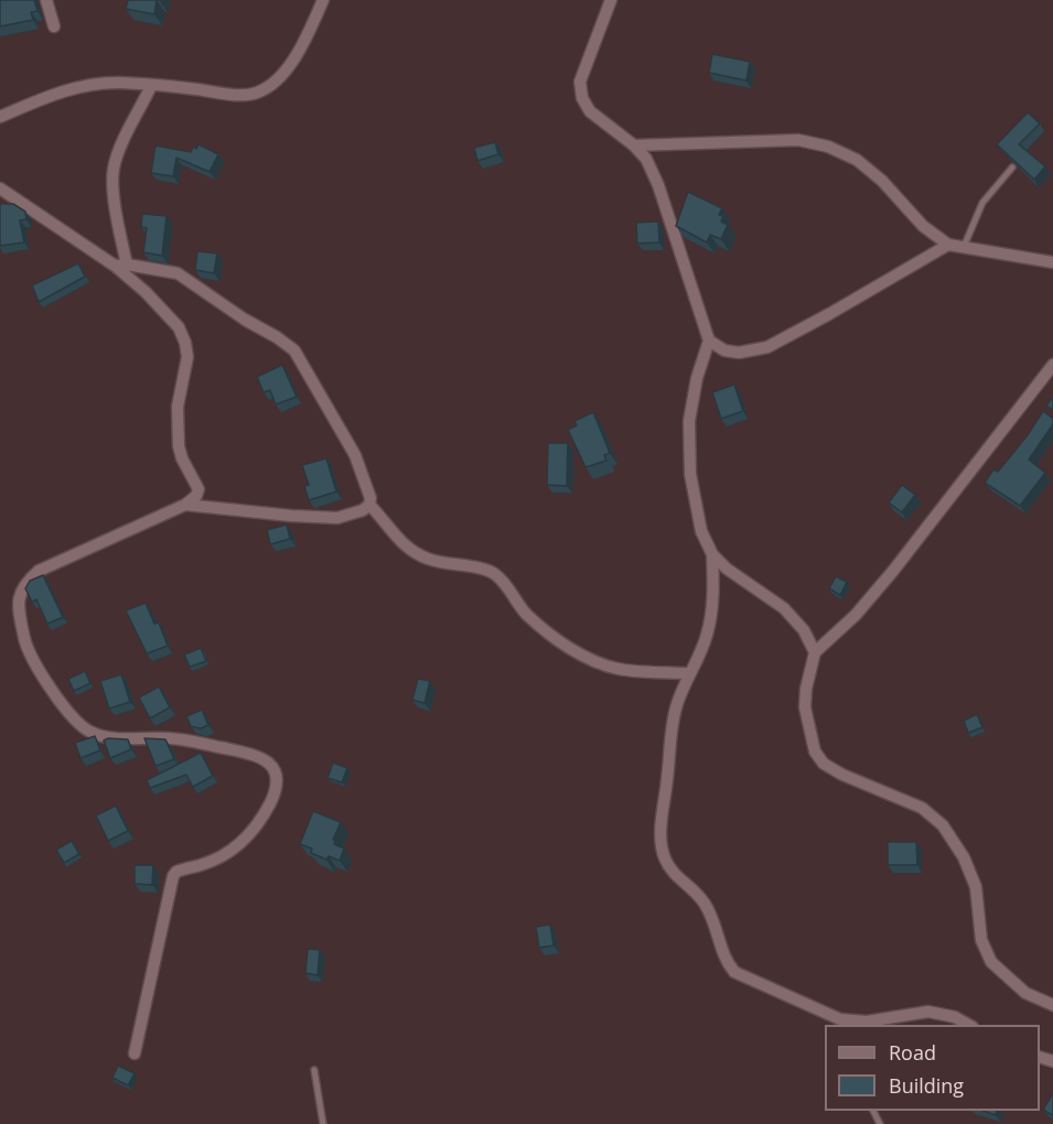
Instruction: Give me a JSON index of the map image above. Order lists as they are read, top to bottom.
{
  "legend": ["Road", "Building"]
}
